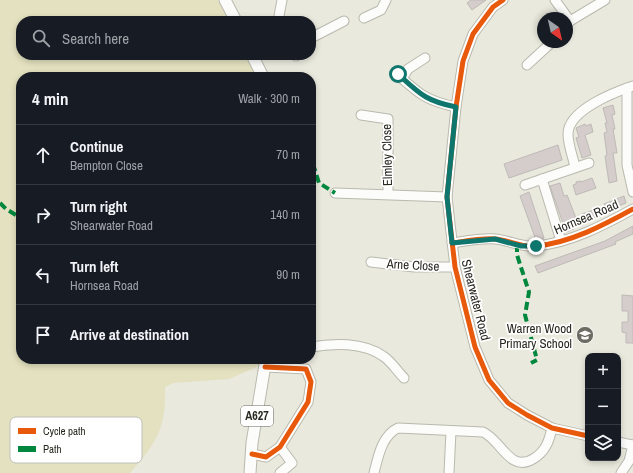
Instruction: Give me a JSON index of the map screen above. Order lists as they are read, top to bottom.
{
  "streets": {
    "main road": ["A627"],
    "street": [
      "Elmley Close",
      "Hornsea Road",
      "Arne Close",
      "Shearwater Road"
    ]
  },
  "crossings": [
    ["Elmley Close", "Shearwater Road"],
    ["Hornsea Road", "Shearwater Road"],
    ["Arne Close", "Shearwater Road"]
  ],
  "places": {
    "school or university": ["Warren Wood Primary School"]
  },
  "legend": ["Cycle path", "Path"],
  "north": "bottom right",
  "page": {
    "search": "Search here",
    "heading": ["4 min", "Walk · 300 m"],
    "list": [
      ["Continue", "Bempton Close", "70 m"],
      ["Turn right", "Shearwater Road", "140 m"],
      ["Turn left", "Hornsea Road", "90 m"],
      "Arrive at destination"
    ],
    "map_buttons": ["+", "−"]
  }
}
